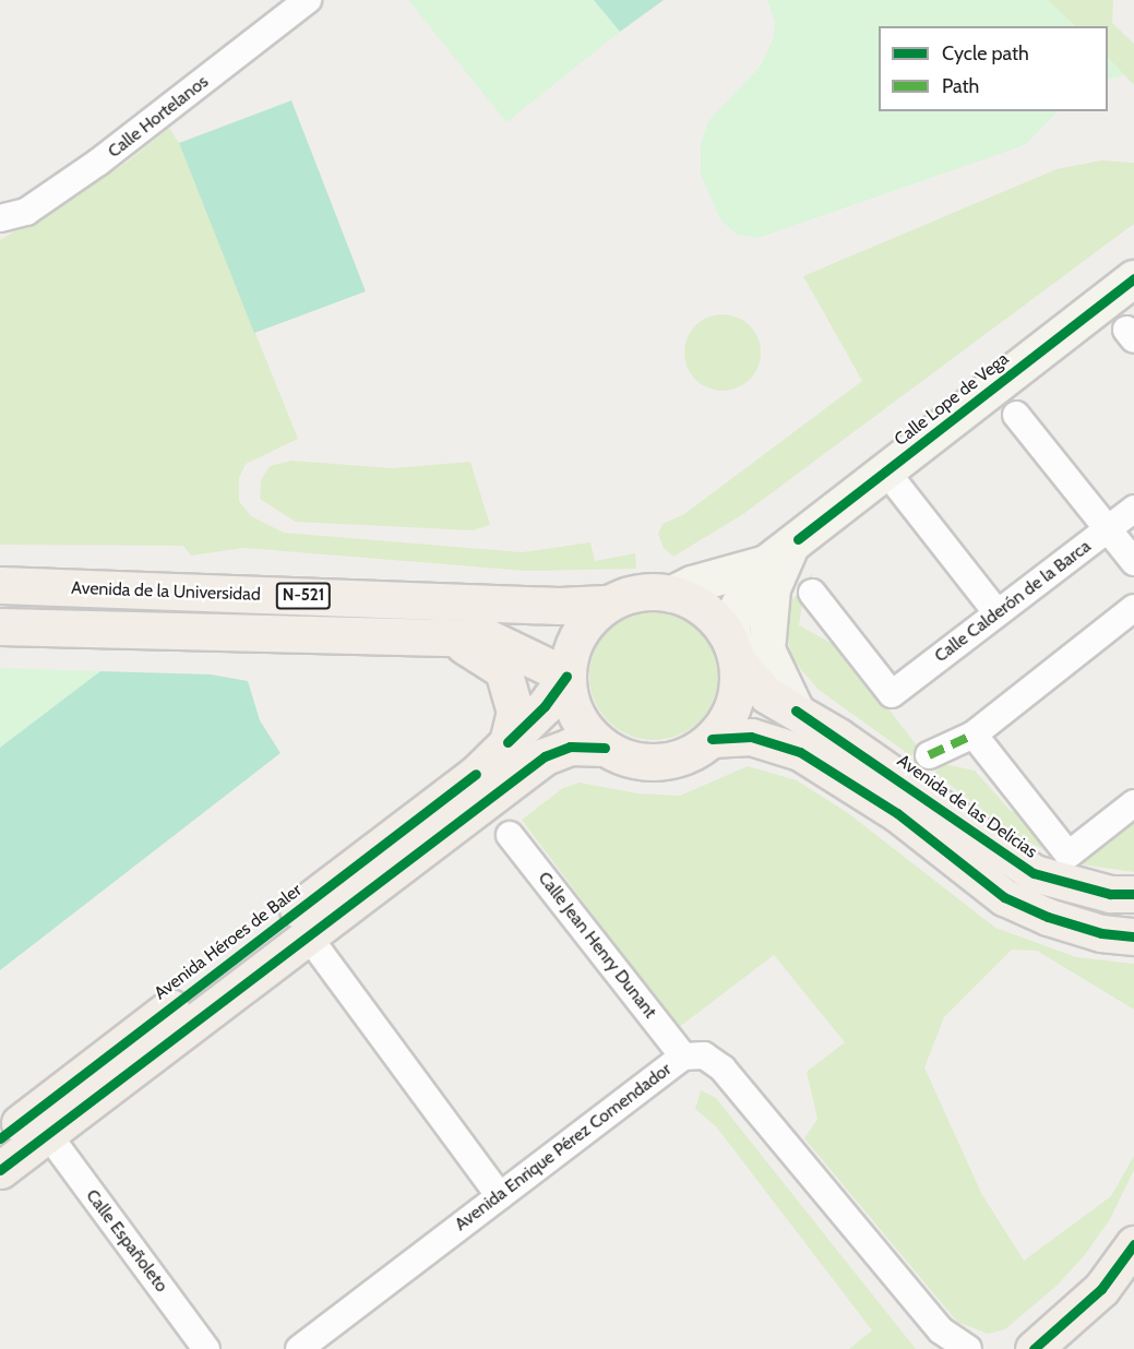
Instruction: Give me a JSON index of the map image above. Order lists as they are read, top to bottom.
{
  "streets": {
    "main road": [
      "Avenida de la Universidad",
      "N-521",
      "Avenida de las Delicias",
      "Avenida Héroes de Baler"
    ],
    "street": [
      "Calle Hortelanos",
      "Calle Lope de Vega",
      "Calle Calderón de la Barca",
      "Calle Jean Henry Dunant",
      "Avenida Enrique Pérez Comendador",
      "Calle Españoleto"
    ]
  },
  "crossings": [
    ["Calle Lope de Vega", "Avenida de la Universidad"],
    ["Calle Lope de Vega", "Avenida de las Delicias"],
    ["Calle Lope de Vega", "Avenida Héroes de Baler"],
    ["Avenida de la Universidad", "Avenida de las Delicias"],
    ["Avenida de la Universidad", "Avenida Héroes de Baler"],
    ["Avenida de las Delicias", "Avenida Héroes de Baler"],
    ["Calle Jean Henry Dunant", "Avenida Enrique Pérez Comendador"]
  ],
  "legend": ["Cycle path", "Path"]
}
